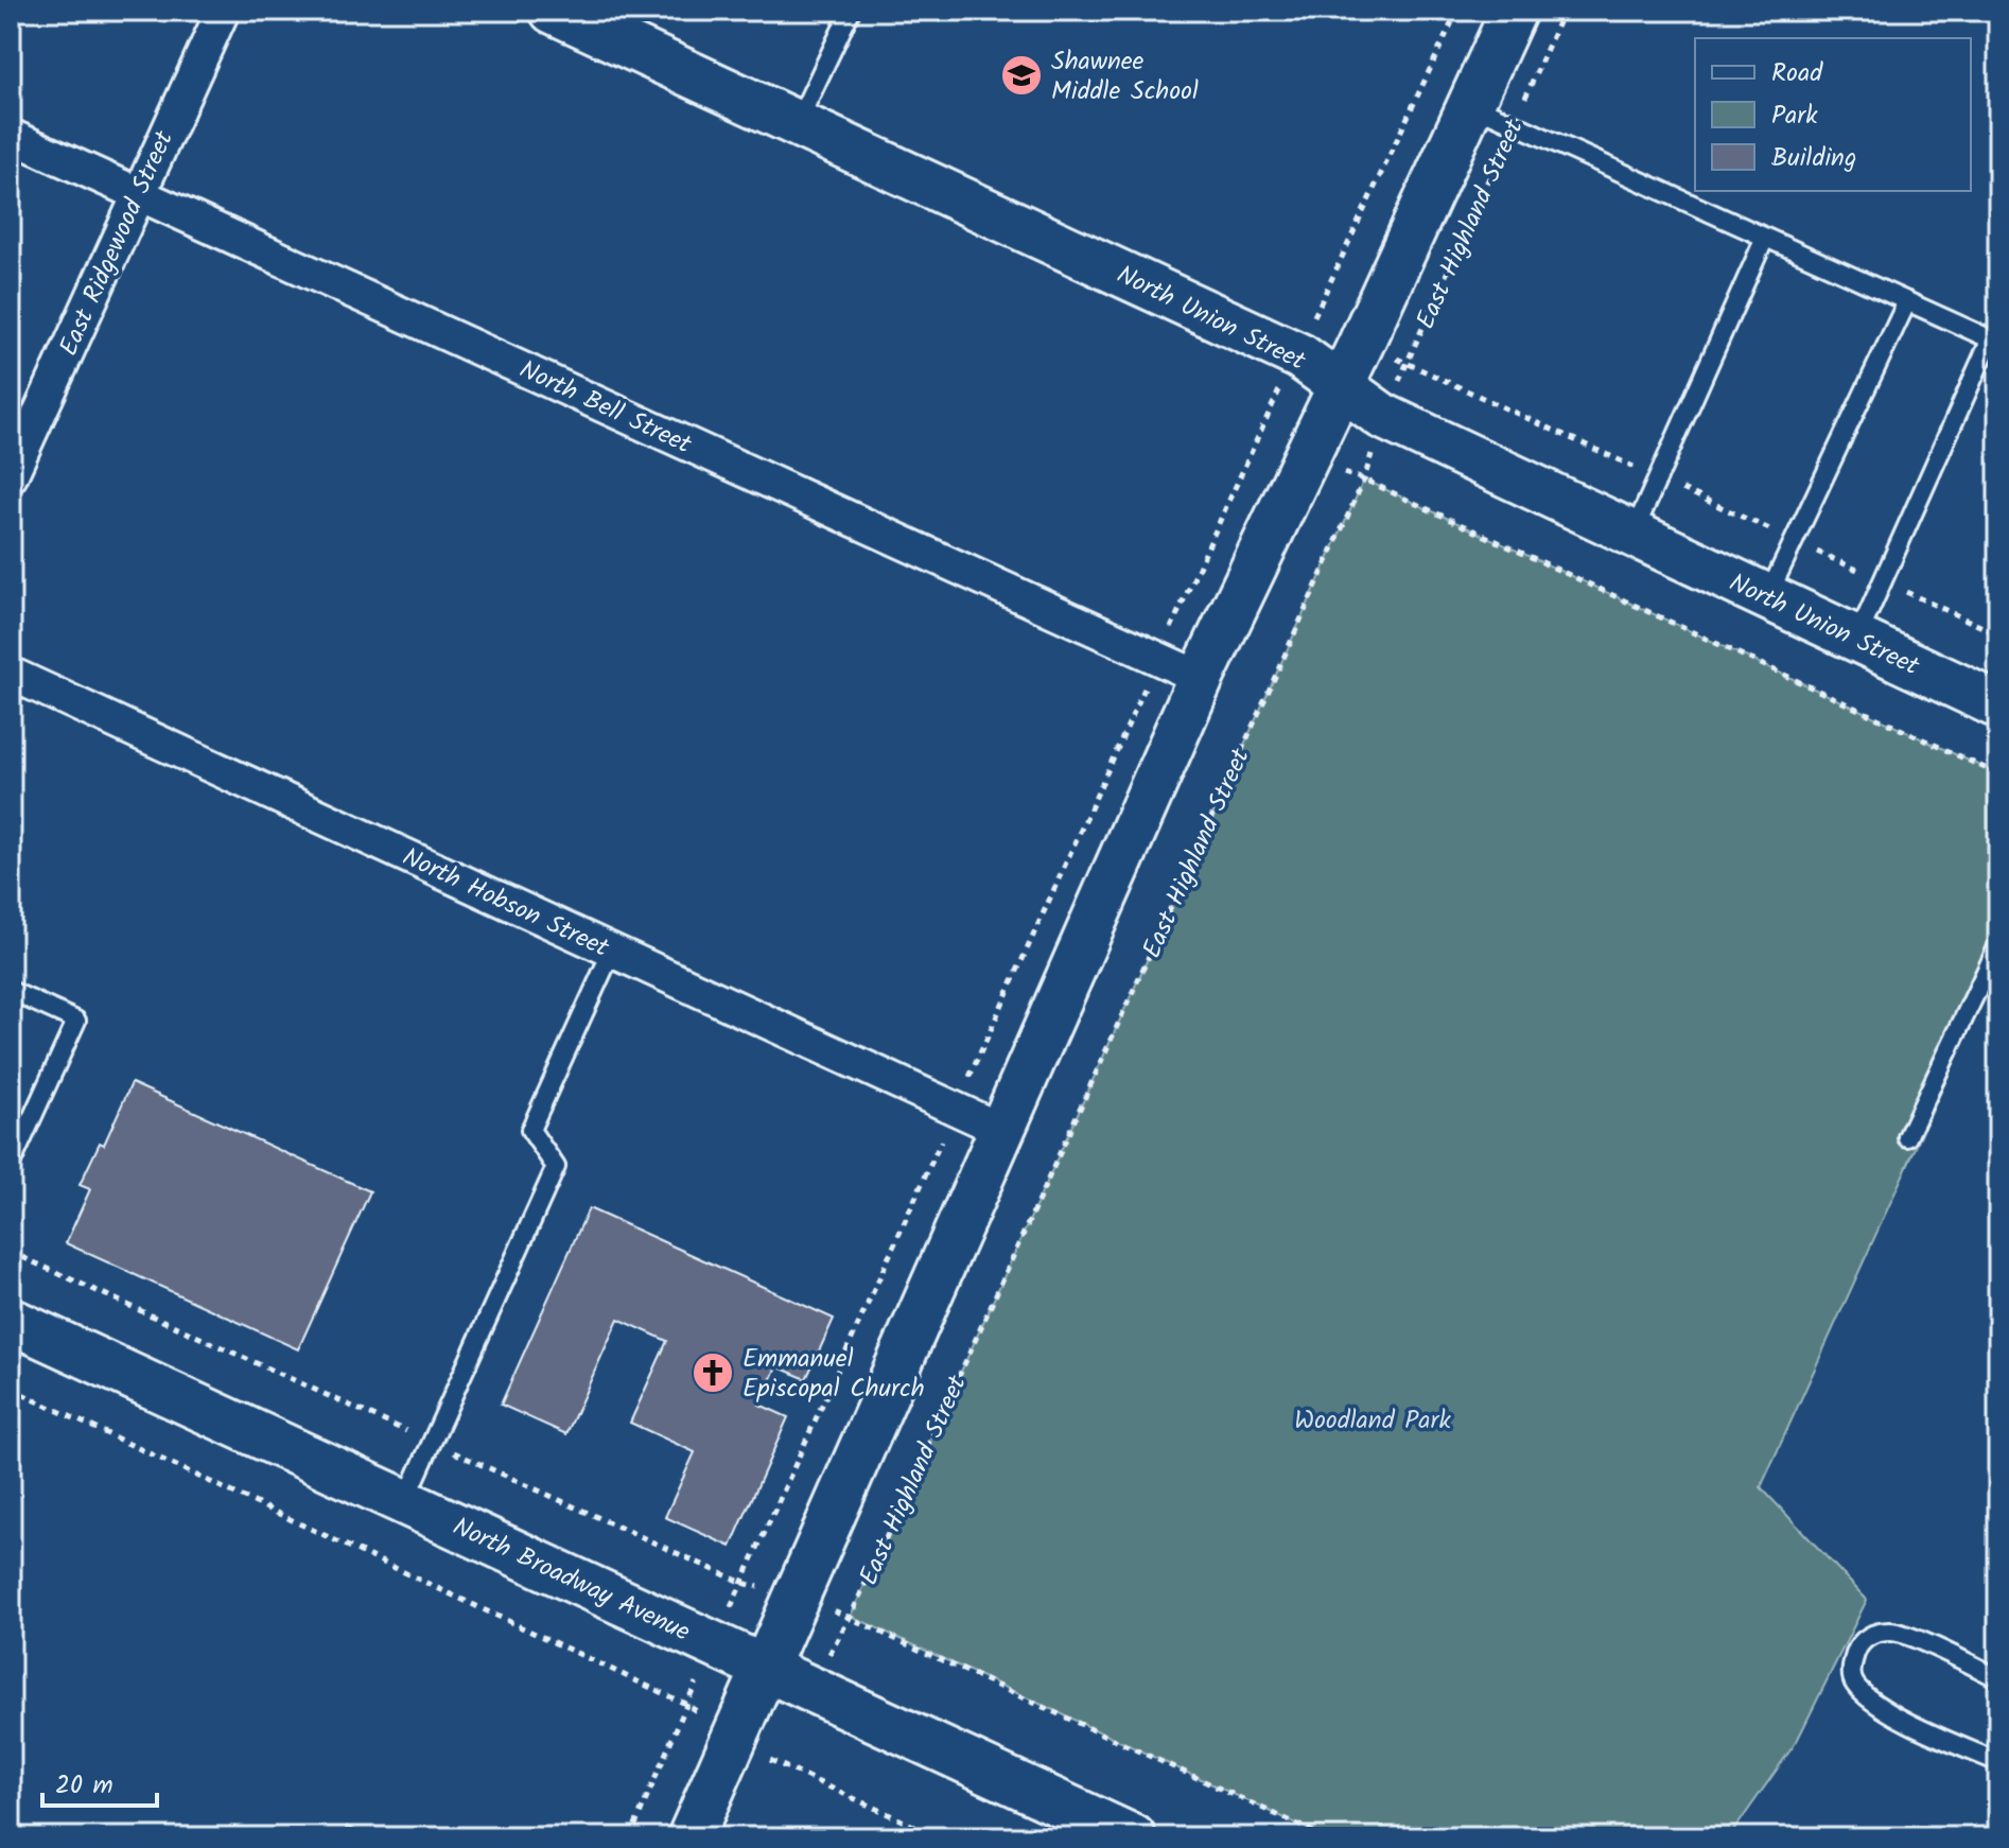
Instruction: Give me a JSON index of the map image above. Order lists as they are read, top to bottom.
{
  "streets": {
    "street": [
      "East Highland Street",
      "East Ridgewood Street",
      "North Union Street",
      "North Bell Street",
      "North Hobson Street",
      "North Broadway Avenue"
    ]
  },
  "crossings": [
    ["East Highland Street", "North Union Street"],
    ["East Highland Street", "North Bell Street"],
    ["East Highland Street", "North Hobson Street"],
    ["East Highland Street", "North Broadway Avenue"],
    ["East Ridgewood Street", "North Bell Street"]
  ],
  "parks": ["Woodland Park"],
  "places": {
    "school or university": ["Shawnee Middle School"],
    "church": ["Emmanuel Episcopal Church"]
  },
  "legend": ["Road", "Park", "Building"],
  "scale_bar": "20 m"
}
